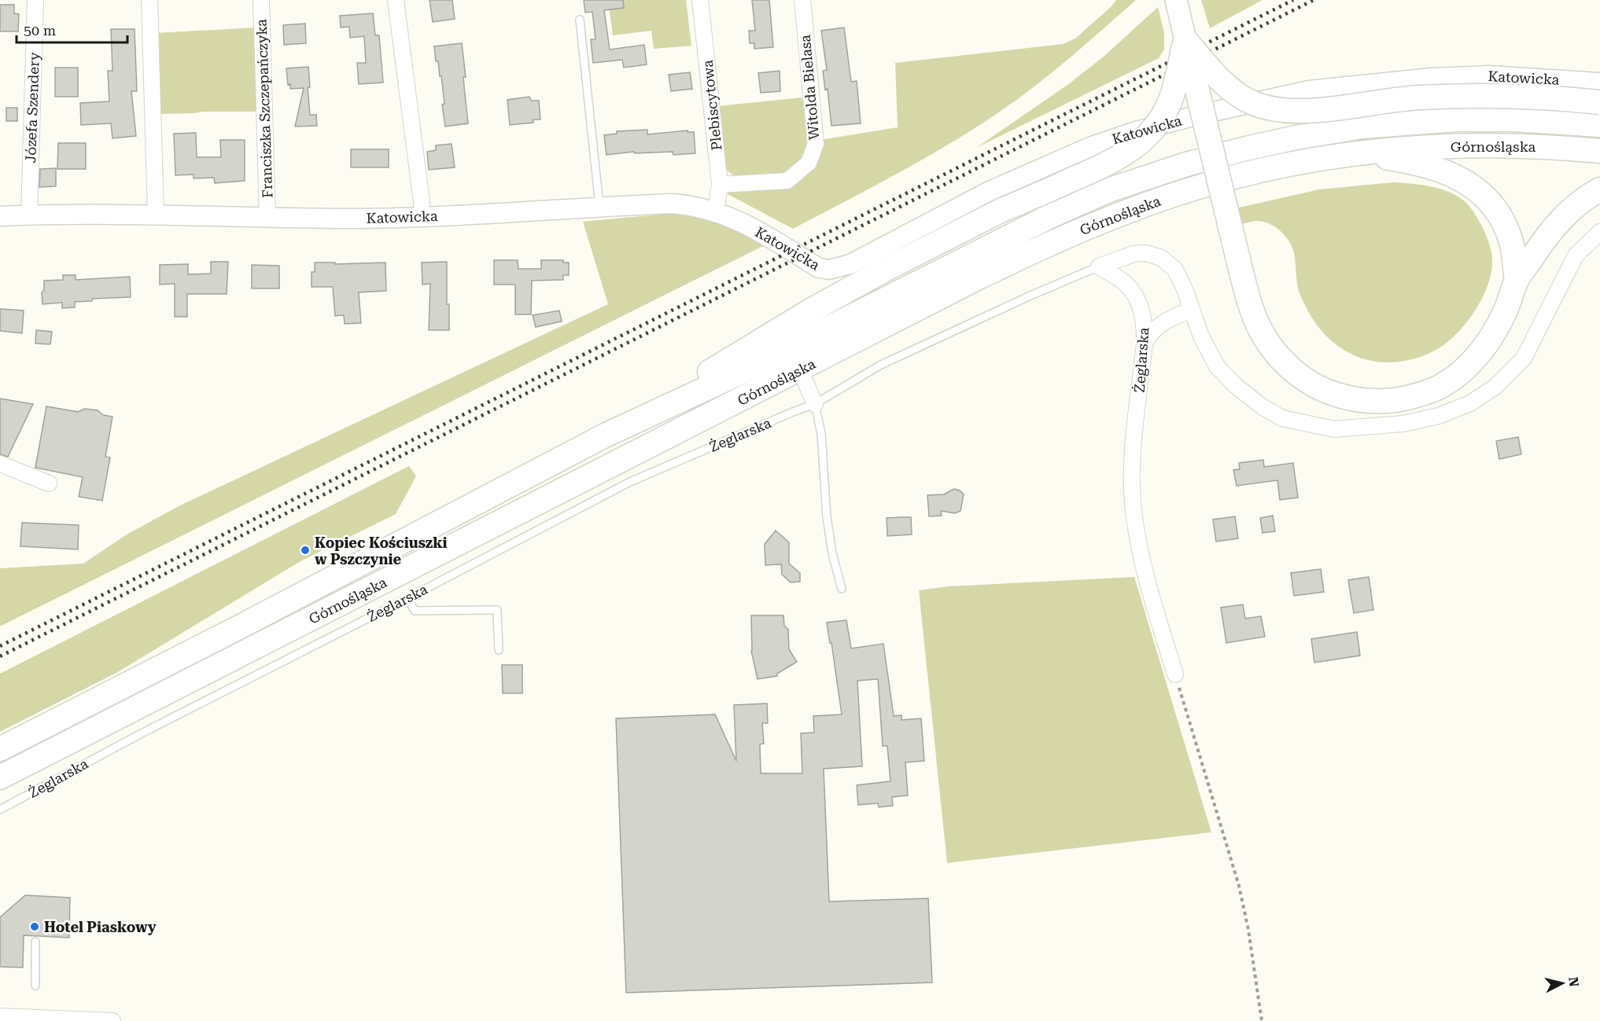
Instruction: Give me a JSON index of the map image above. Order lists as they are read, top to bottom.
{
  "streets": {
    "main road": ["Górnośląska"],
    "street": [
      "Katowicka",
      "Witolda Bielasa",
      "Plebiscytowa",
      "Józefa Szendery",
      "Franciszka Szczepańczyka",
      "Żeglarska"
    ]
  },
  "crossings": [
    ["Katowicka", "Plebiscytowa"],
    ["Katowicka", "Józefa Szendery"],
    ["Katowicka", "Franciszka Szczepańczyka"],
    ["Witolda Bielasa", "Plebiscytowa"]
  ],
  "places": ["Kopiec Kościuszki w Pszczynie", "Hotel Piaskowy"],
  "scale_bar": "50 m",
  "north": "right"
}
